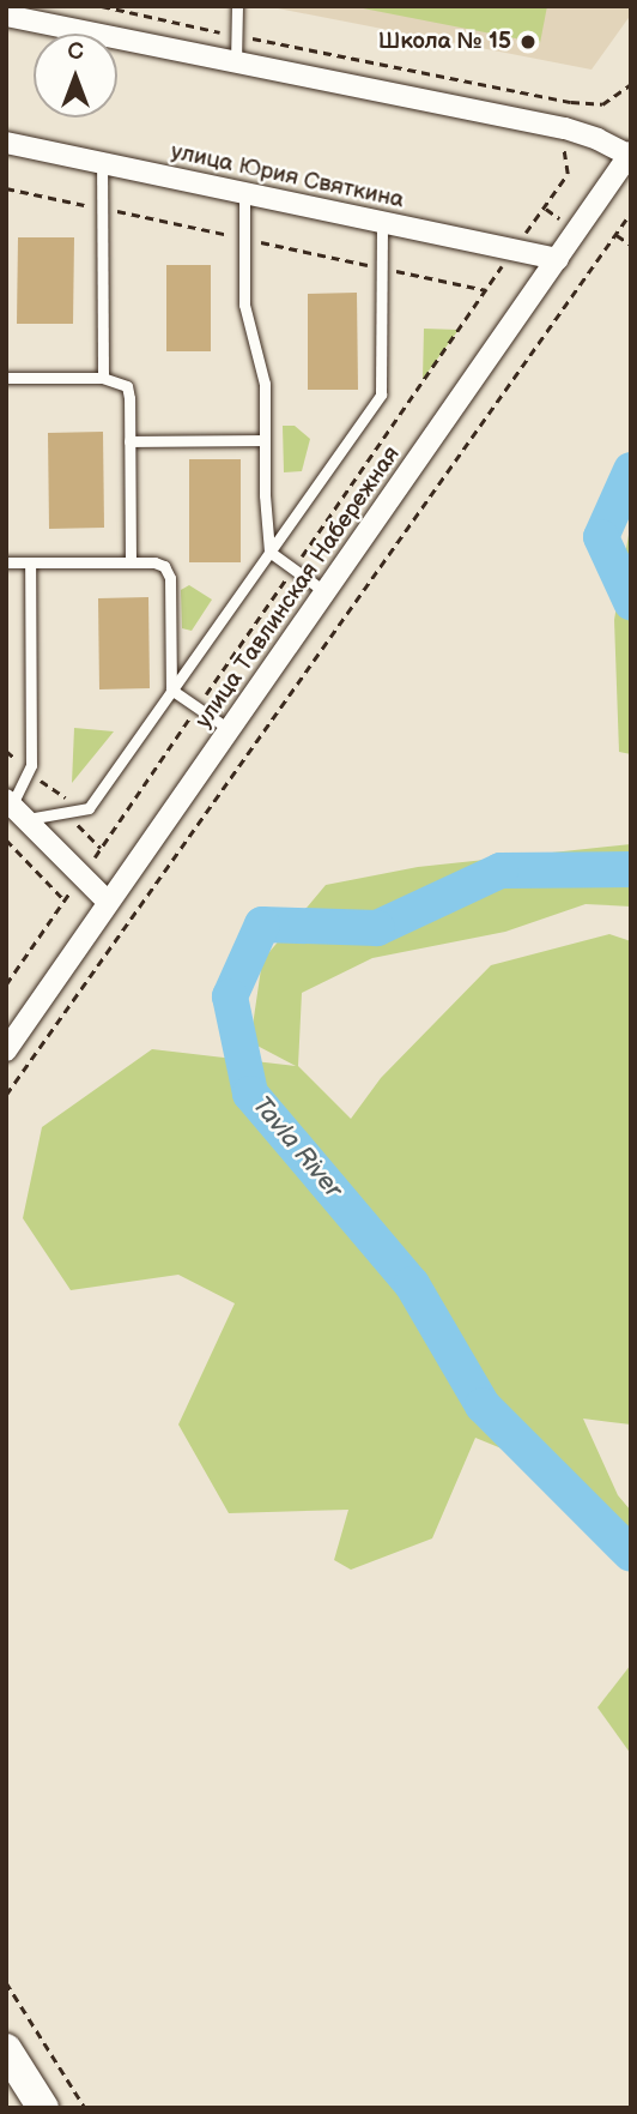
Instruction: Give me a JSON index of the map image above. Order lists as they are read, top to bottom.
{
  "streets": {
    "street": ["улица Юрия Святкина", "улица Тавлинская Набережная"]
  },
  "crossings": [
    ["улица Юрия Святкина", "улица Тавлинская Набережная"]
  ],
  "water": ["Tavla River"],
  "places": ["Школа № 15"],
  "north": "top"
}
